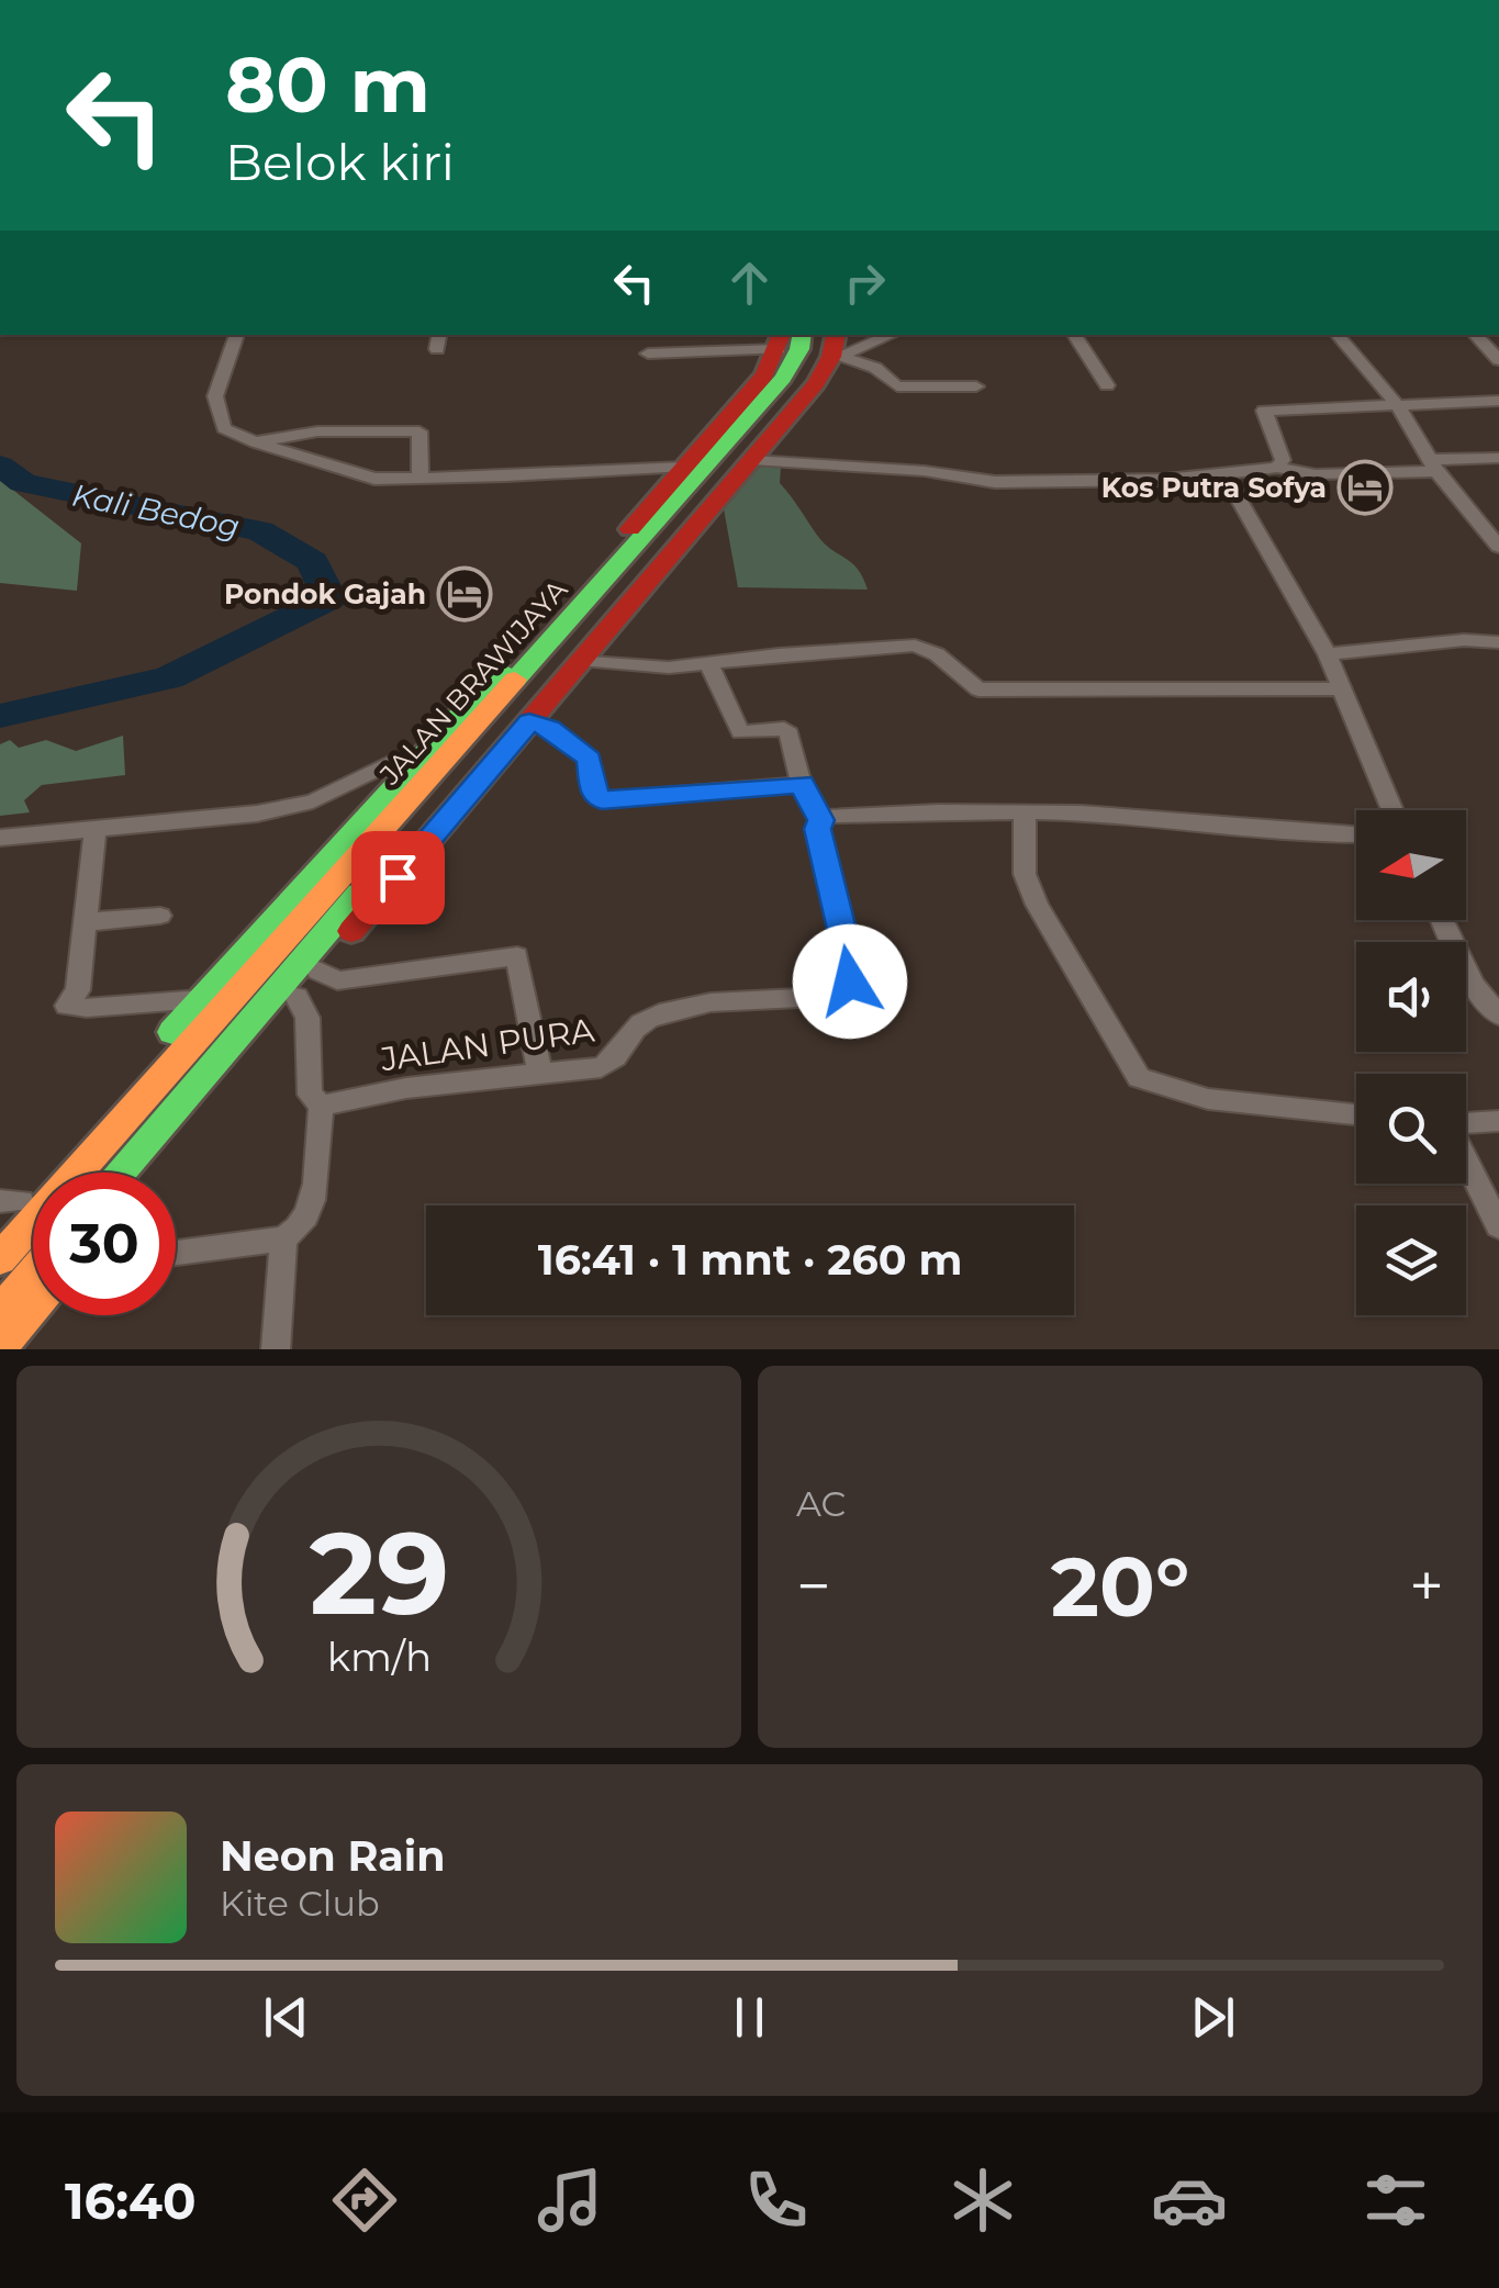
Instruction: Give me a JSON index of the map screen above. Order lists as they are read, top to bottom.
{
  "streets": {
    "main road": ["JALAN BRAWIJAYA"],
    "street": ["JALAN PURA"]
  },
  "water": ["Kali Bedog"],
  "places": {
    "hotel": ["Kos Putra Sofya", "Pondok Gajah"]
  },
  "north": "left",
  "page": {
    "turn": ["80 m", "Belok kiri"],
    "limit": "30",
    "trip": "16:41 · 1 mnt · 260 m",
    "tile": "AC",
    "heat": ["−", "20°", "+"],
    "song": ["Neon Rain", "Kite Club"],
    "tabs": "16:40",
    "gauge": ["29", "km/h"]
  }
}
